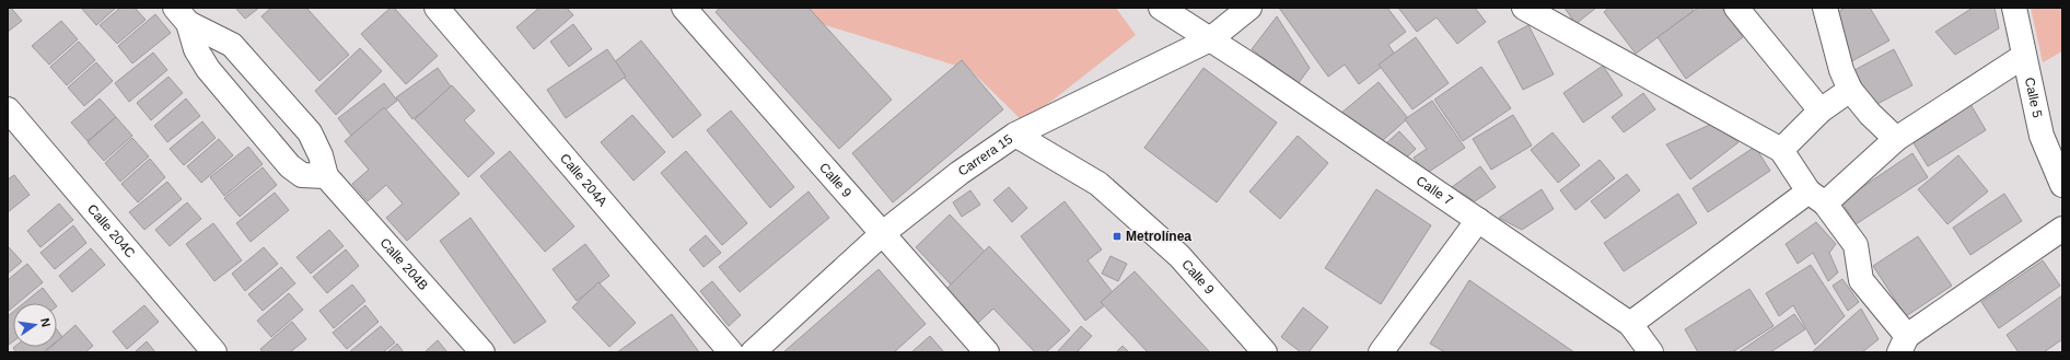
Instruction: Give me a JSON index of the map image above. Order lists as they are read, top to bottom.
{
  "streets": {
    "street": [
      "Calle 5",
      "Carrera 15",
      "Calle 204A",
      "Calle 9",
      "Calle 7",
      "Calle 204C",
      "Calle 204B"
    ]
  },
  "crossings": [
    ["Carrera 15", "Calle 9"],
    ["Carrera 15", "Calle 7"]
  ],
  "places": {
    "transit": ["Metrolínea"]
  },
  "north": "right"
}
